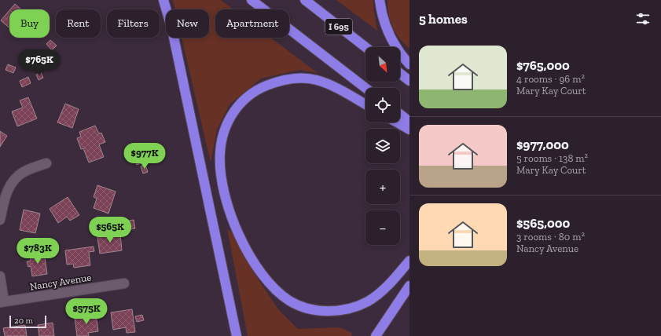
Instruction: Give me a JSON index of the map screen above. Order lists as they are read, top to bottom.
{
  "streets": {
    "highway": ["I 695"],
    "street": ["Nancy Avenue"]
  },
  "scale_bar": "20 m",
  "north": "bottom right",
  "page": {
    "heading": "5 homes",
    "chip": [
      "Buy",
      "Rent",
      "Filters",
      "New",
      "Apartment"
    ],
    "list": [
      {
        "name": "$765,000",
        "note": "4 rooms · 96 m² · Mary Kay Court"
      },
      {
        "name": "$977,000",
        "note": "5 rooms · 138 m² · Mary Kay Court"
      },
      {
        "name": "$565,000",
        "note": "3 rooms · 80 m² · Nancy Avenue"
      }
    ],
    "map_buttons": ["+", "−"],
    "price": [
      "$765K",
      "$977K",
      "$565K",
      "$783K",
      "$575K"
    ],
    "scale": "20 m"
  }
}
